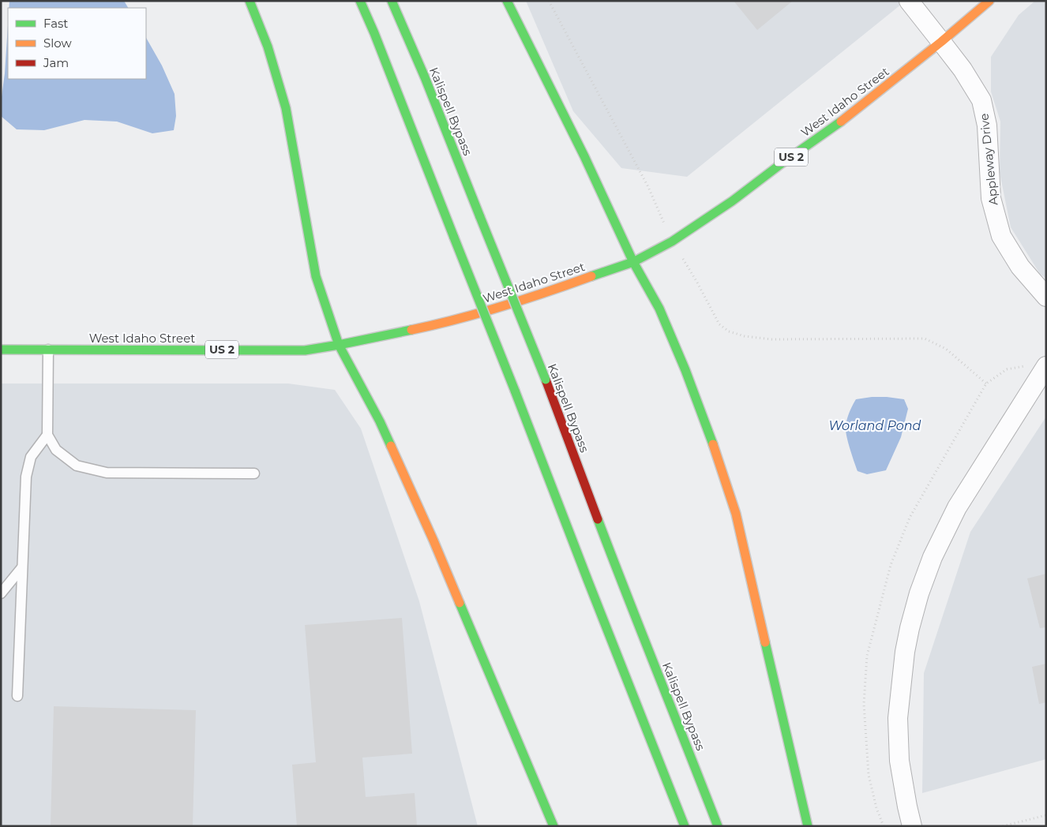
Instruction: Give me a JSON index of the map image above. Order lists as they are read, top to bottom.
{
  "streets": {
    "highway": ["West Idaho Street", "Kalispell Bypass", "US 2"],
    "street": ["Appleway Drive"]
  },
  "crossings": [
    ["West Idaho Street", "Appleway Drive"]
  ],
  "water": ["Worland Pond"],
  "legend": ["Fast", "Slow", "Jam"]
}
